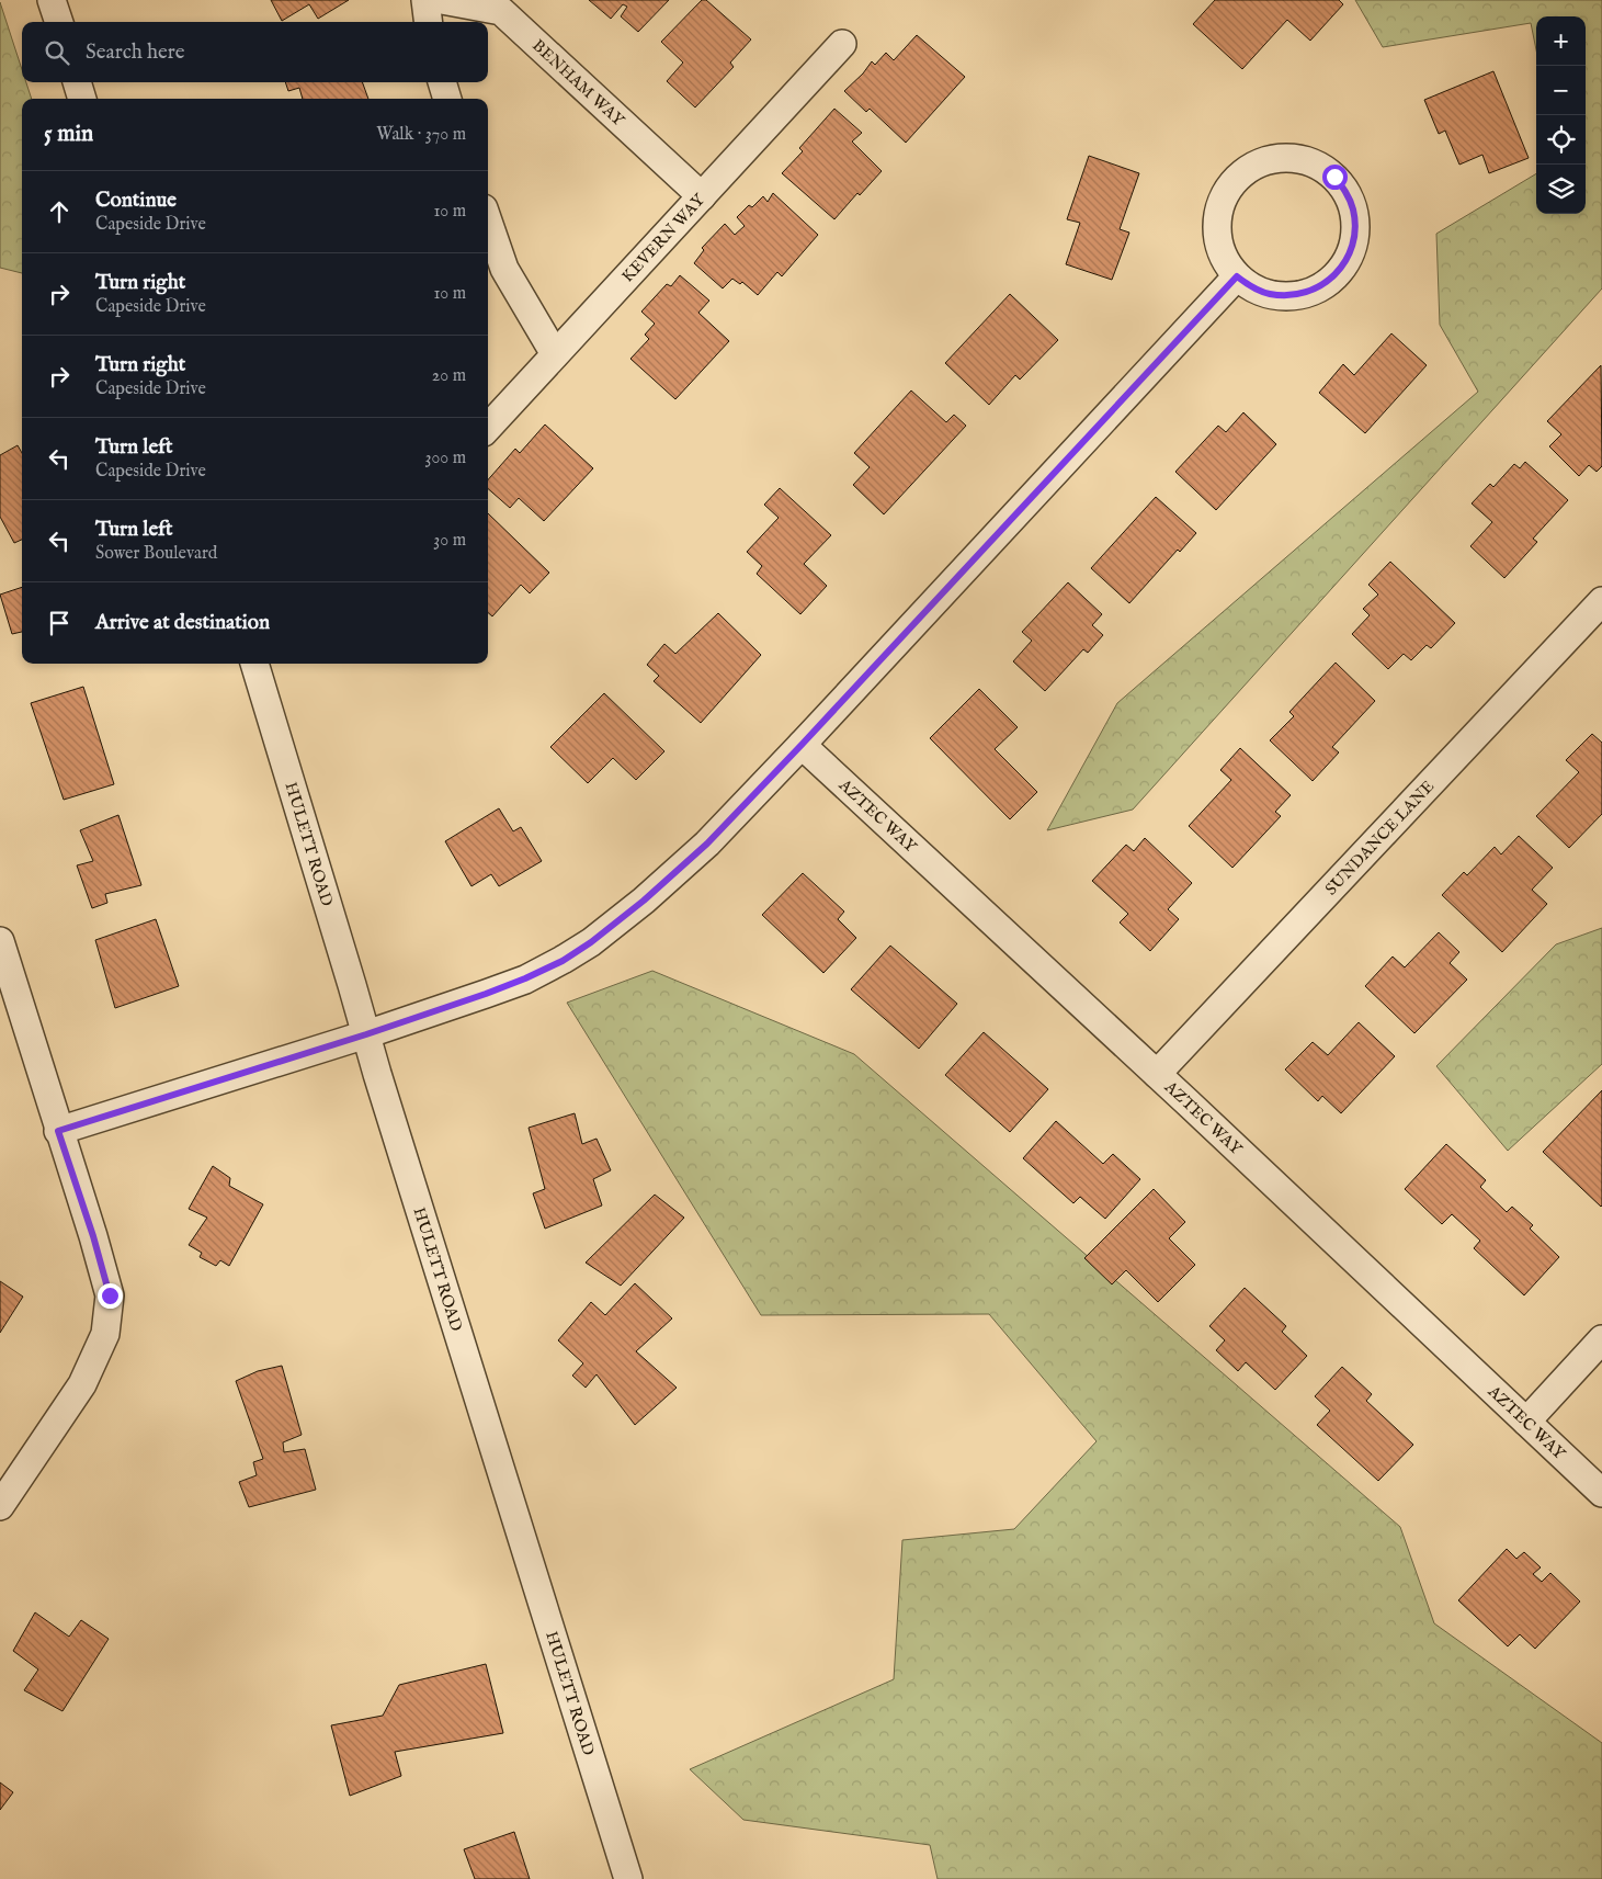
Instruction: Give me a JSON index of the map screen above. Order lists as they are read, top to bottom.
{
  "streets": {
    "street": [
      "BENHAM WAY",
      "KEVERN WAY",
      "AZTEC WAY",
      "SUNDANCE LANE",
      "HULETT ROAD"
    ]
  },
  "crossings": [
    ["BENHAM WAY", "KEVERN WAY"],
    ["AZTEC WAY", "SUNDANCE LANE"]
  ],
  "page": {
    "map_buttons": ["+", "−"],
    "search": "Search here",
    "heading": ["5 min", "Walk · 370 m"],
    "list": [
      ["Continue", "Capeside Drive", "10 m"],
      ["Turn right", "Capeside Drive", "10 m"],
      ["Turn right", "Capeside Drive", "20 m"],
      ["Turn left", "Capeside Drive", "300 m"],
      ["Turn left", "Sower Boulevard", "30 m"],
      "Arrive at destination"
    ]
  }
}
